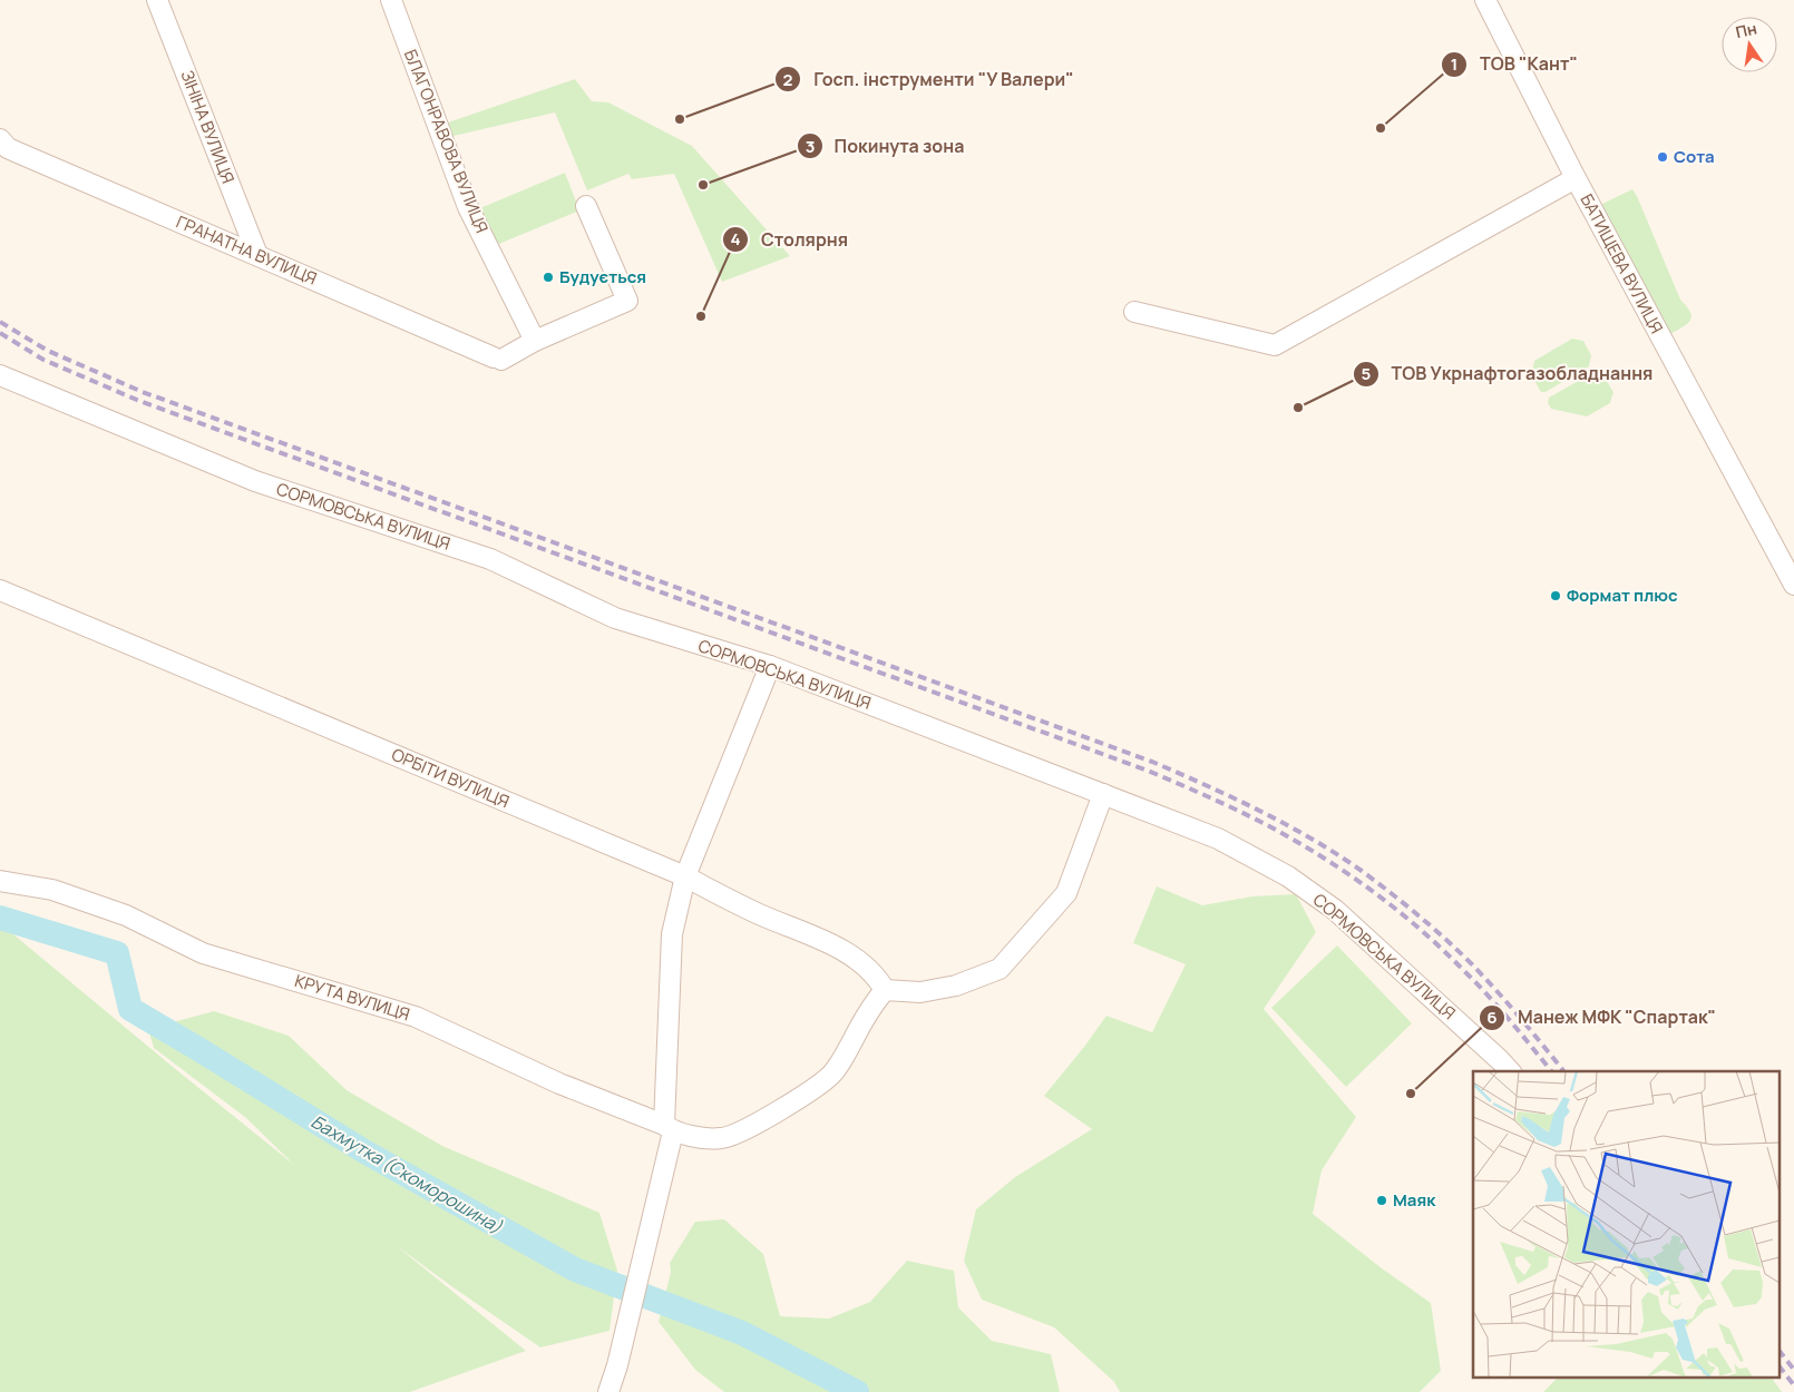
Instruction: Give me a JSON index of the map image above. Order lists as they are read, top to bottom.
{
  "streets": {
    "street": [
      "ЗІНІНА ВУЛИЦЯ",
      "БЛАГОНРАВОВА ВУЛИЦЯ",
      "ГРАНАТНА ВУЛИЦЯ",
      "БАТИЩЕВА ВУЛИЦЯ",
      "СОРМОВСЬКА ВУЛИЦЯ",
      "ОРБІТИ ВУЛИЦЯ",
      "КРУТА ВУЛИЦЯ"
    ]
  },
  "crossings": [
    ["ЗІНІНА ВУЛИЦЯ", "ГРАНАТНА ВУЛИЦЯ"],
    ["БЛАГОНРАВОВА ВУЛИЦЯ", "ГРАНАТНА ВУЛИЦЯ"],
    ["ОРБІТИ ВУЛИЦЯ", "КРУТА ВУЛИЦЯ"]
  ],
  "water": ["Бахмутка (Скоморошина)"],
  "places": [
    "Госп. інструменти \"У Валери\"",
    "ТОВ \"Кант\"",
    "Сота",
    "Покинута зона",
    "Будується",
    "Столярня",
    "ТОВ Укрнафтогазобладнання",
    "Формат плюс",
    "Манеж МФК \"Спартак\"",
    "Маяк"
  ],
  "north": "top"
}
